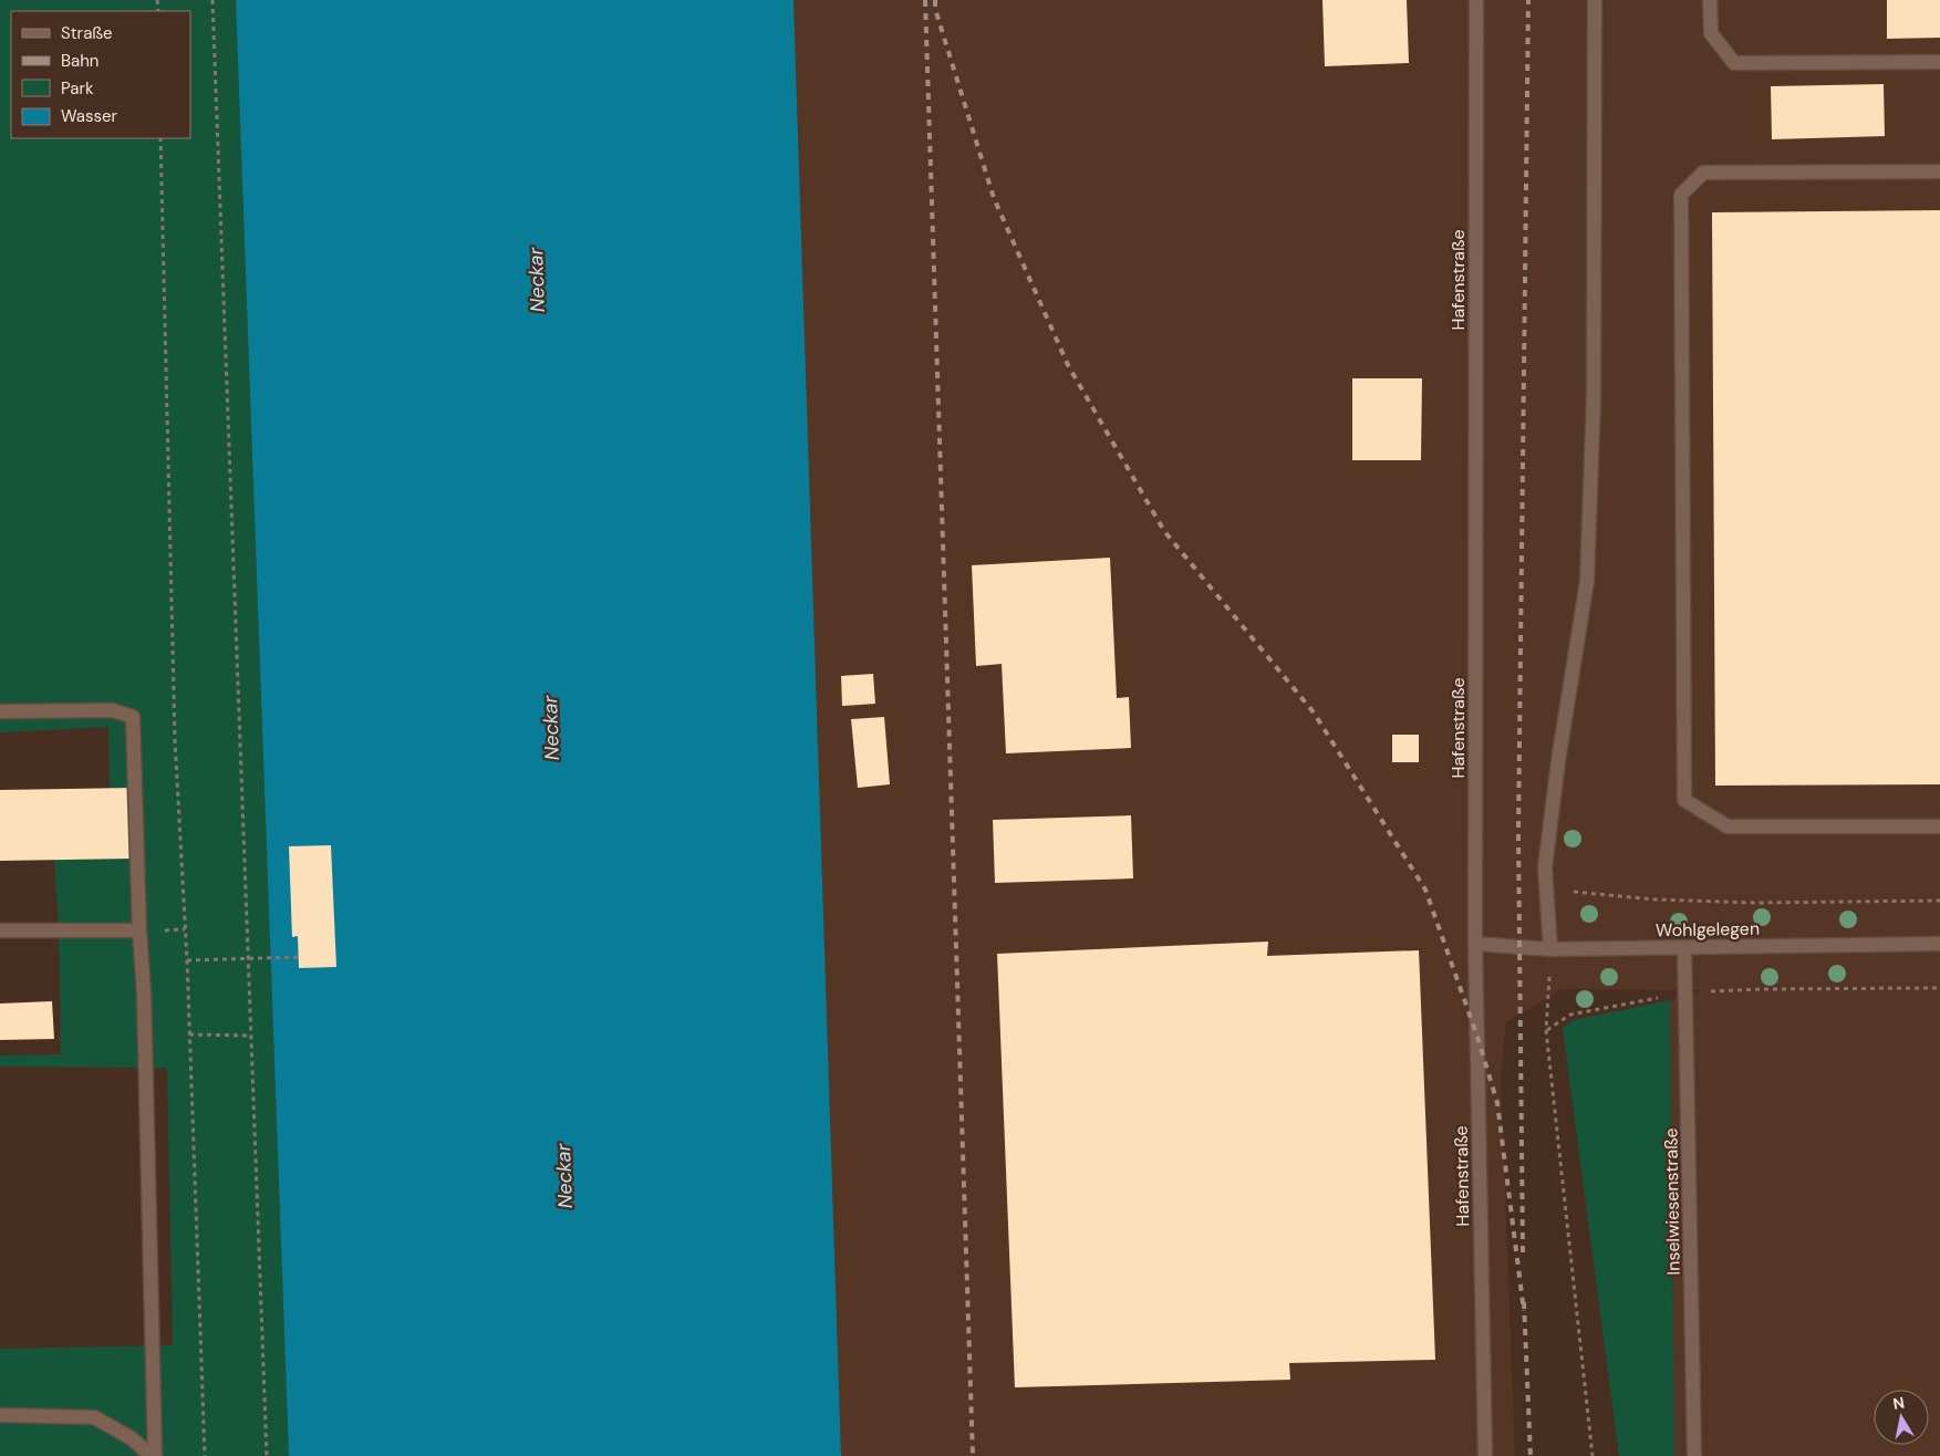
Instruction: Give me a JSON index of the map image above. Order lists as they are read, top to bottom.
{
  "streets": {
    "main road": ["Hafenstraße", "Wohlgelegen", "Inselwiesenstraße"]
  },
  "crossings": [
    ["Hafenstraße", "Wohlgelegen"],
    ["Wohlgelegen", "Inselwiesenstraße"]
  ],
  "water": ["Neckar"],
  "legend": [
    "Straße",
    "Bahn",
    "Park",
    "Wasser"
  ],
  "north": "top"
}
